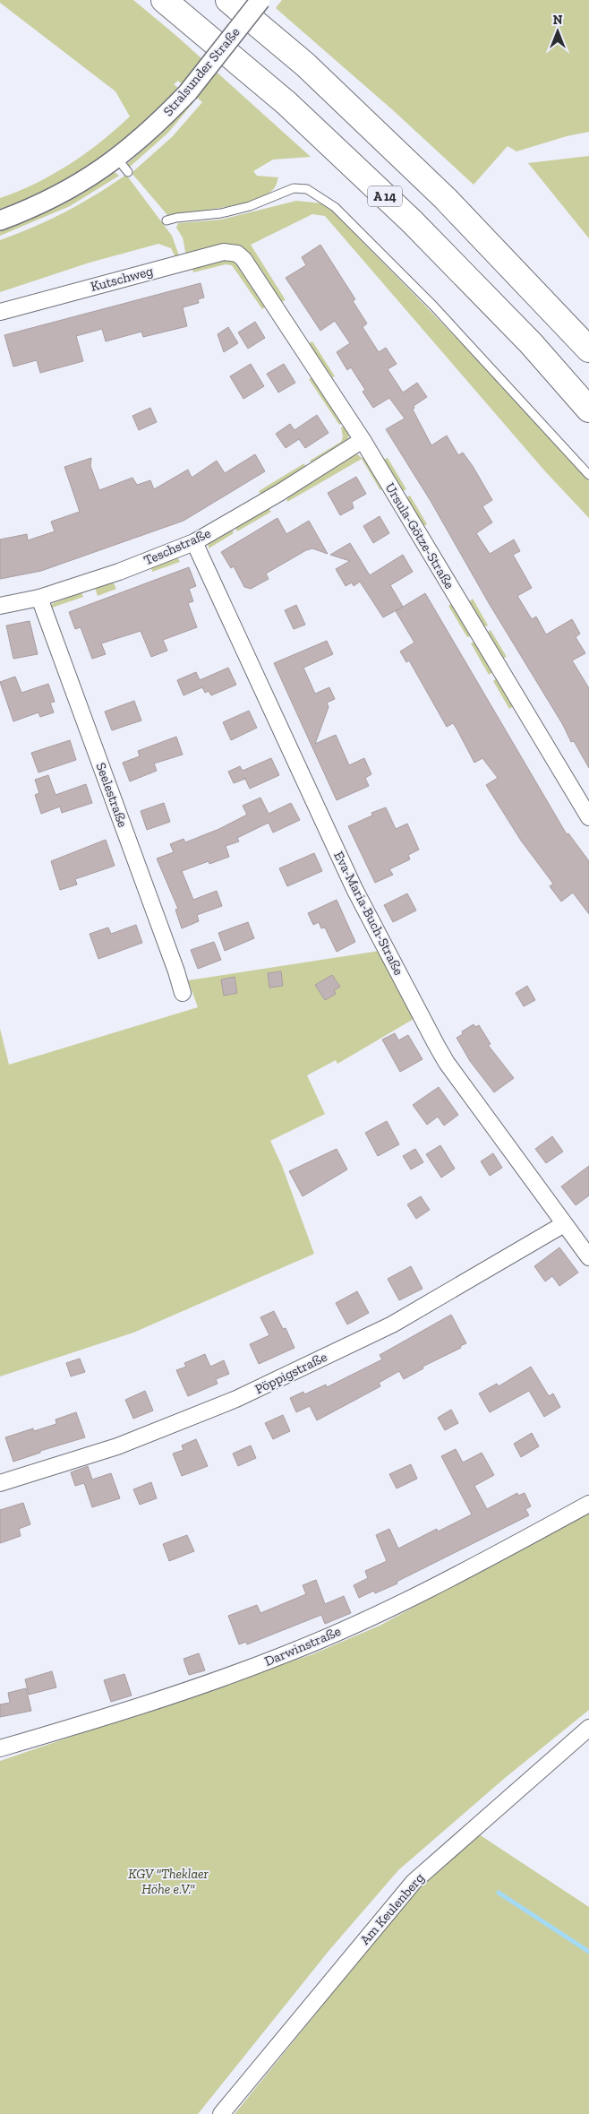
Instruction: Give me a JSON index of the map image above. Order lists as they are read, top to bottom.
{
  "streets": {
    "highway": ["A 14"],
    "street": [
      "Stralsunder Straße",
      "Kutschweg",
      "Ursula-Götze-Straße",
      "Teschstraße",
      "Seelestraße",
      "Eva-Maria-Buch-Straße",
      "Pöppigstraße",
      "Darwinstraße",
      "Am Keulenberg"
    ]
  },
  "crossings": [
    ["Kutschweg", "Ursula-Götze-Straße"],
    ["Ursula-Götze-Straße", "Teschstraße"],
    ["Teschstraße", "Seelestraße"],
    ["Teschstraße", "Eva-Maria-Buch-Straße"],
    ["Eva-Maria-Buch-Straße", "Pöppigstraße"]
  ],
  "parks": ["KGV \"Theklaer Höhe e.V.\""],
  "north": "top"
}
